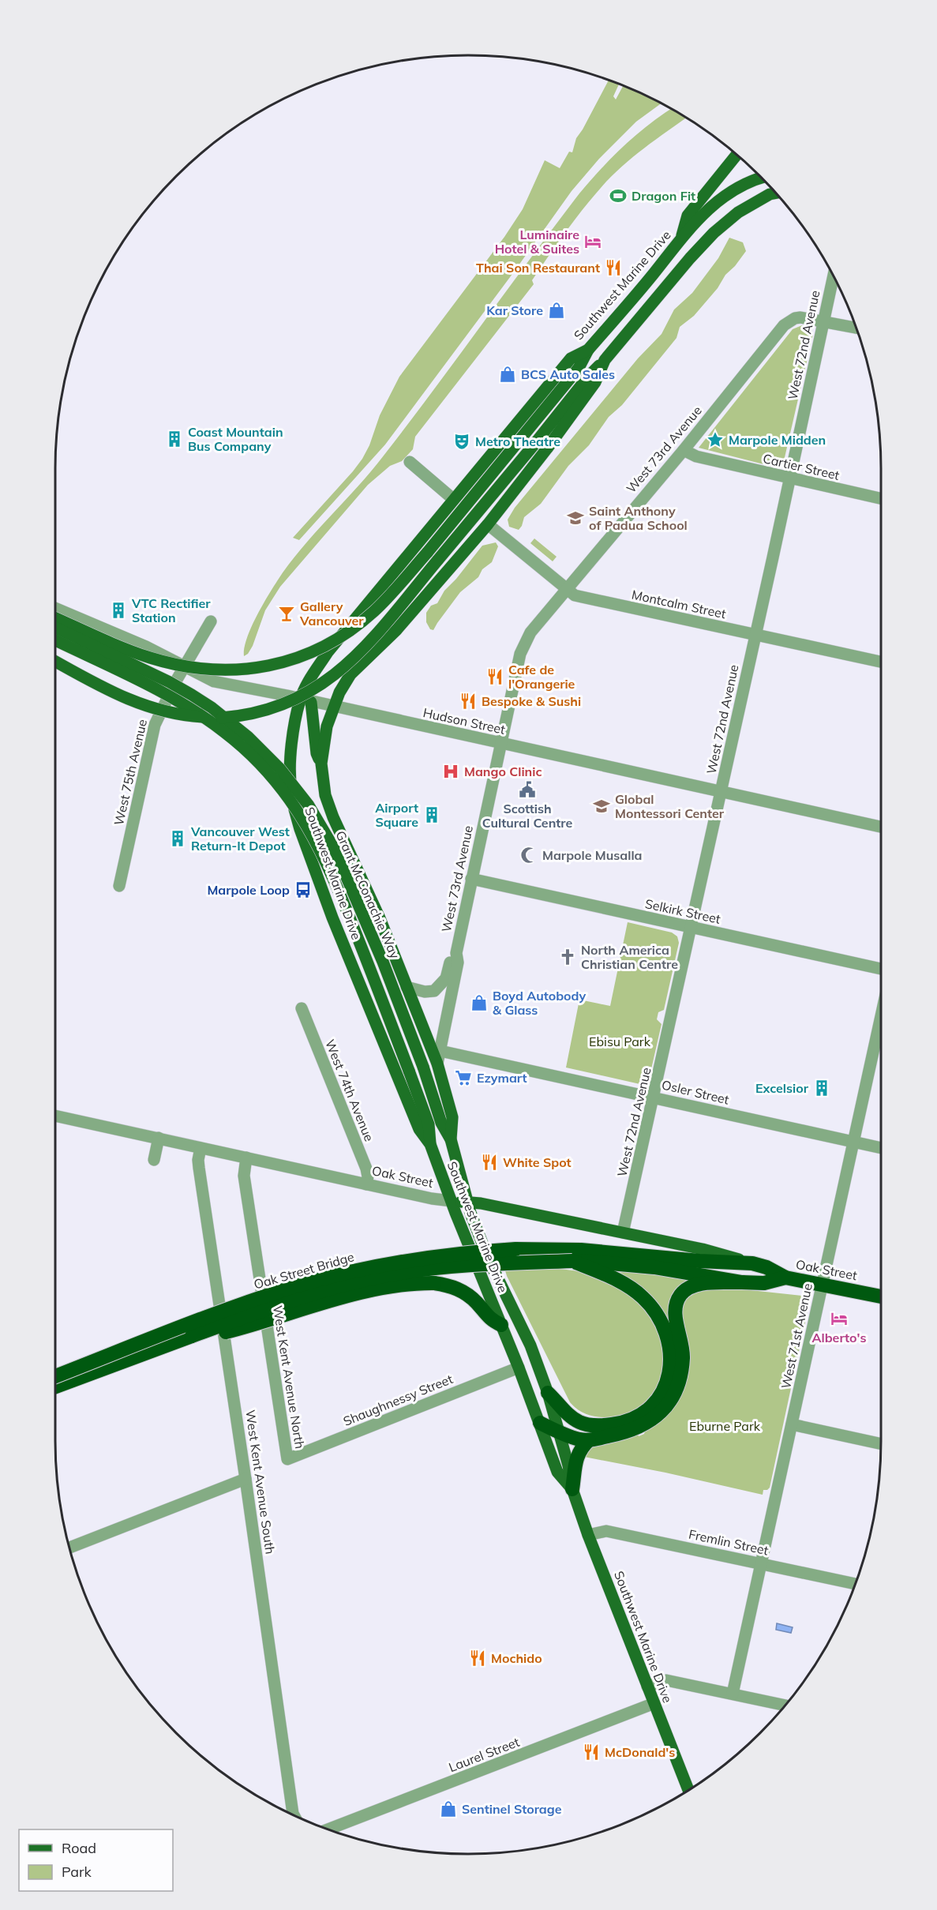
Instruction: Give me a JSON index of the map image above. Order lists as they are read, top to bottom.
{
  "streets": {
    "highway": ["Oak Street", "Oak Street Bridge"],
    "main road": ["Southwest Marine Drive", "Grant McConachie Way"],
    "street": [
      "West 72nd Avenue",
      "West 73rd Avenue",
      "Cartier Street",
      "Montcalm Street",
      "Hudson Street",
      "West 75th Avenue",
      "Selkirk Street",
      "West 74th Avenue",
      "Osler Street",
      "West 71st Avenue",
      "West Kent Avenue North",
      "Shaughnessy Street",
      "West Kent Avenue South",
      "Fremlin Street",
      "Laurel Street"
    ]
  },
  "crossings": [
    ["Southwest Marine Drive", "West 73rd Avenue"],
    ["Southwest Marine Drive", "Montcalm Street"],
    ["Southwest Marine Drive", "Hudson Street"],
    ["Southwest Marine Drive", "Grant McConachie Way"],
    ["Southwest Marine Drive", "Oak Street"],
    ["Southwest Marine Drive", "Shaughnessy Street"],
    ["Southwest Marine Drive", "Fremlin Street"],
    ["Southwest Marine Drive", "Laurel Street"],
    ["West 72nd Avenue", "West 73rd Avenue"],
    ["West 72nd Avenue", "Cartier Street"],
    ["West 72nd Avenue", "Montcalm Street"],
    ["West 72nd Avenue", "Hudson Street"],
    ["West 72nd Avenue", "Selkirk Street"],
    ["West 72nd Avenue", "Osler Street"],
    ["West 72nd Avenue", "Oak Street"],
    ["West 73rd Avenue", "Cartier Street"],
    ["West 73rd Avenue", "Montcalm Street"],
    ["West 73rd Avenue", "Hudson Street"],
    ["West 73rd Avenue", "Selkirk Street"],
    ["West 73rd Avenue", "Osler Street"],
    ["Hudson Street", "West 75th Avenue"],
    ["West 74th Avenue", "Oak Street"],
    ["Osler Street", "West 71st Avenue"],
    ["Oak Street", "Oak Street Bridge"],
    ["Oak Street", "West 71st Avenue"],
    ["Oak Street", "West Kent Avenue North"],
    ["Oak Street", "West Kent Avenue South"],
    ["West 71st Avenue", "Fremlin Street"],
    ["West Kent Avenue North", "Shaughnessy Street"]
  ],
  "parks": ["Ebisu Park", "Eburne Park"],
  "places": {
    "sports": ["Dragon Fit"],
    "hotel": ["Luminaire Hotel & Suites", "Alberto's"],
    "restaurant": [
      "Thai Son Restaurant",
      "Cafe de l'Orangerie",
      "Bespoke & Sushi",
      "White Spot",
      "Mochido",
      "McDonald's"
    ],
    "shop": [
      "Kar Store",
      "BCS Auto Sales",
      "Boyd Autobody & Glass",
      "Sentinel Storage"
    ],
    "building": [
      "Coast Mountain Bus Company",
      "VTC Rectifier Station",
      "Airport Square",
      "Vancouver West Return-It Depot",
      "Excelsior"
    ],
    "place": ["Marpole Midden"],
    "theatre": ["Metro Theatre"],
    "school or university": ["Saint Anthony of Padua School", "Global Montessori Center"],
    "bar": ["Gallery Vancouver"],
    "hospital": ["Mango Clinic"],
    "public building": ["Scottish Cultural Centre"],
    "mosque": ["Marpole Musalla"],
    "bus stop": ["Marpole Loop"],
    "church": ["North America Christian Centre"],
    "supermarket": ["Ezymart"]
  },
  "legend": ["Road", "Park"]
}
